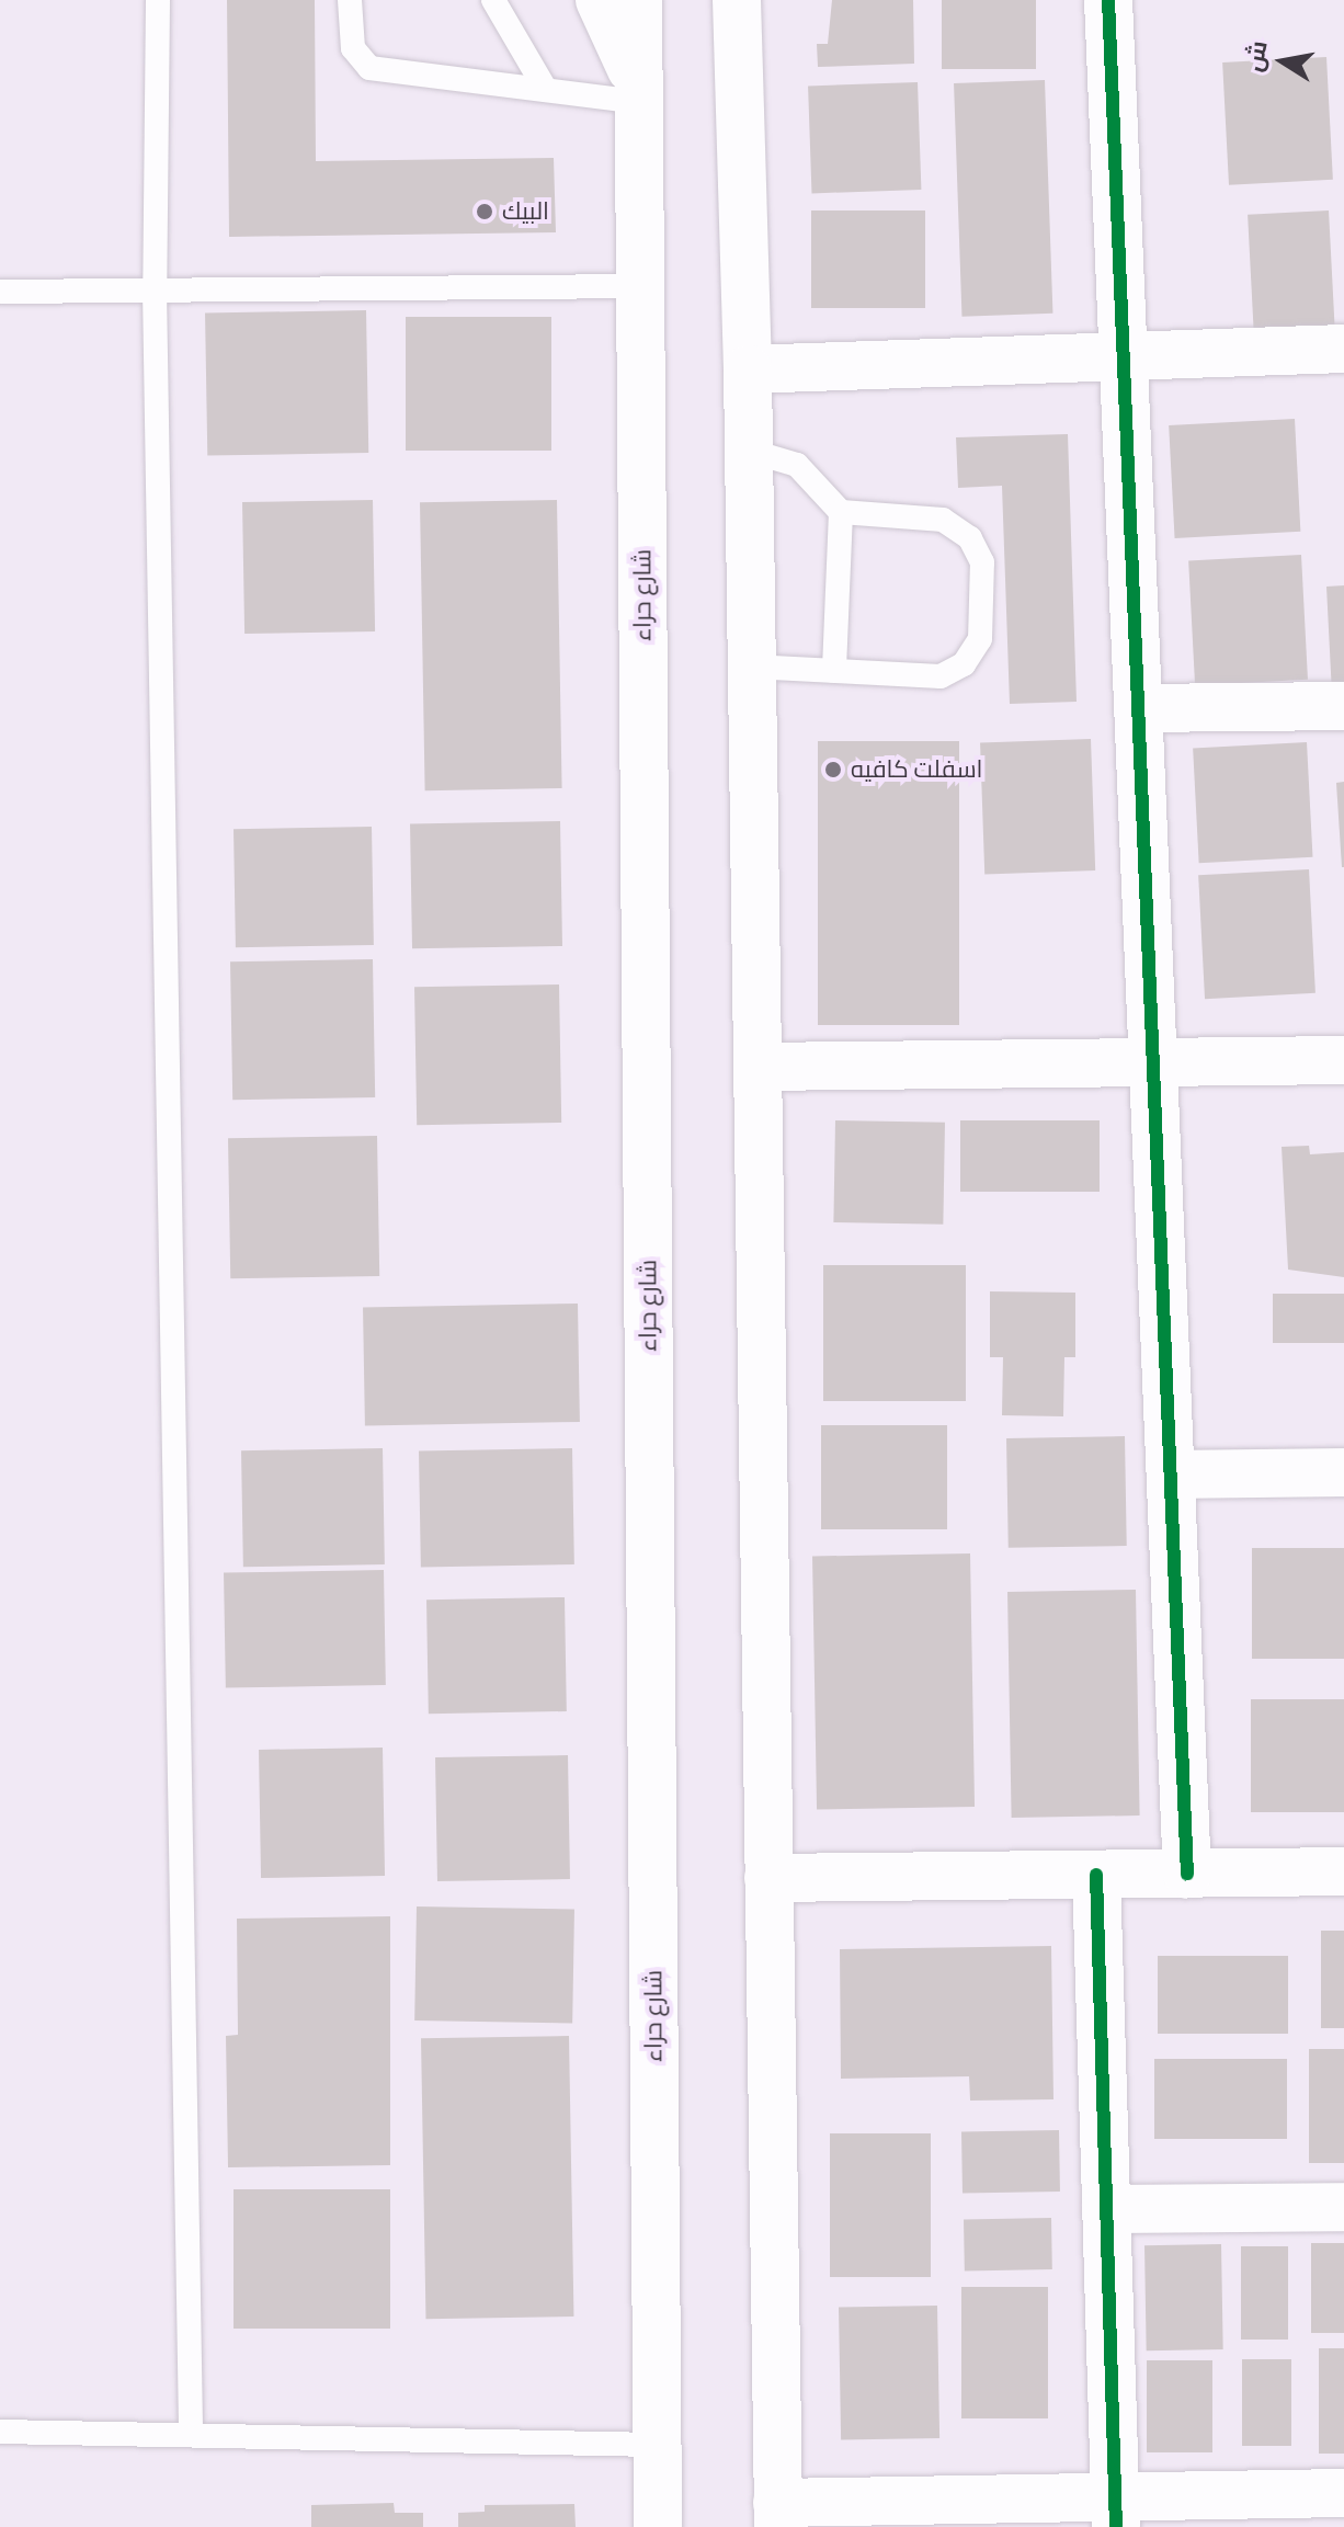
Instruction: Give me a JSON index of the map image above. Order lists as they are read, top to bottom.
{
  "streets": {
    "street": ["شارع حراء"]
  },
  "places": ["البيك", "اسفلت كافيه"],
  "north": "left"
}
